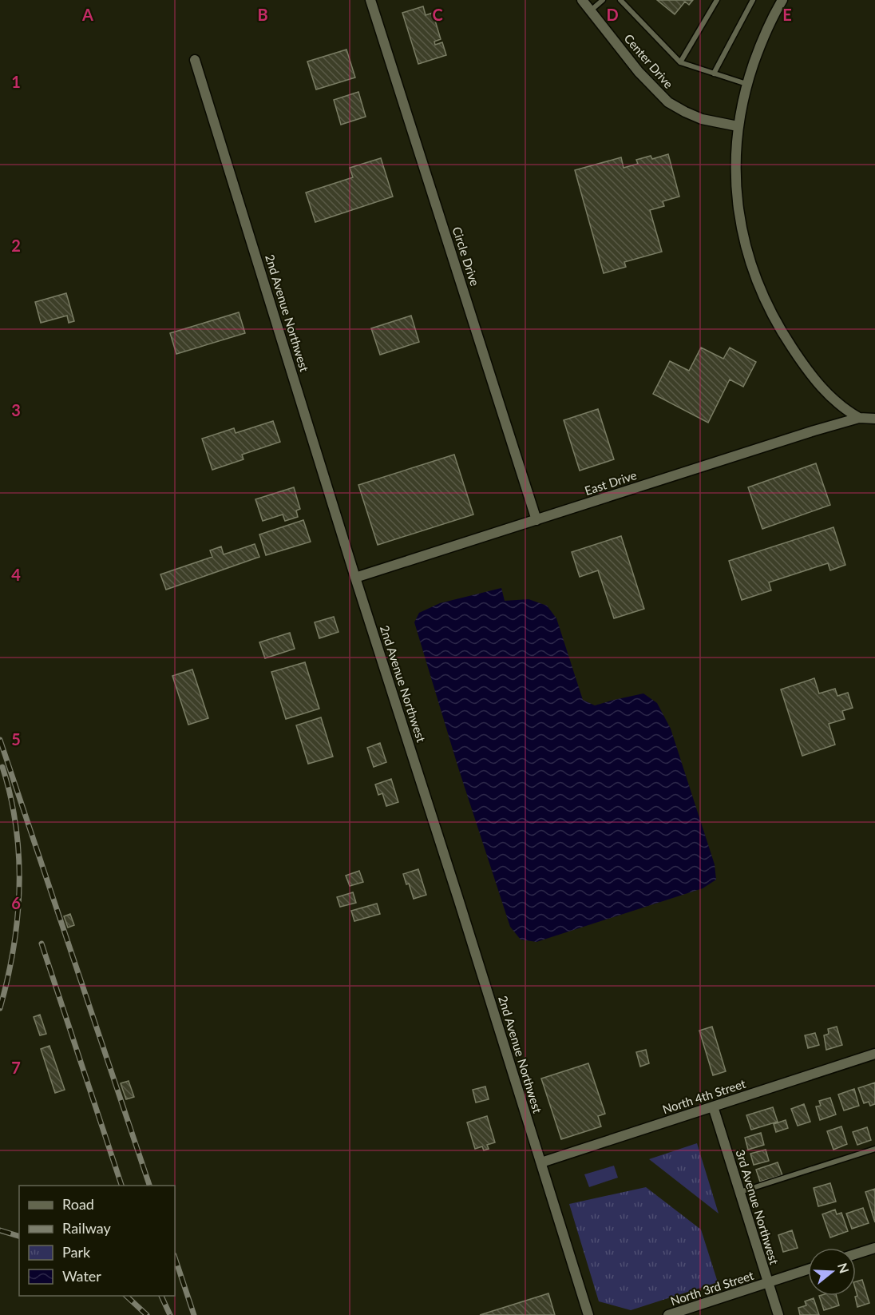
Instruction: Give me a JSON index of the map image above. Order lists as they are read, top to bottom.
{
  "streets": {
    "street": [
      "Center Drive",
      "Circle Drive",
      "2nd Avenue Northwest",
      "East Drive",
      "North 4th Street",
      "3rd Avenue Northwest",
      "North 3rd Street"
    ]
  },
  "crossings": [
    ["Circle Drive", "East Drive"],
    ["2nd Avenue Northwest", "East Drive"],
    ["2nd Avenue Northwest", "North 4th Street"],
    ["North 4th Street", "3rd Avenue Northwest"],
    ["3rd Avenue Northwest", "North 3rd Street"]
  ],
  "legend": [
    "Road",
    "Railway",
    "Park",
    "Water"
  ],
  "north": "right",
  "grid": {
    "columns": [
      "A",
      "B",
      "C",
      "D",
      "E"
    ],
    "rows": [
      "1",
      "2",
      "3",
      "4",
      "5",
      "6",
      "7"
    ]
  }
}
